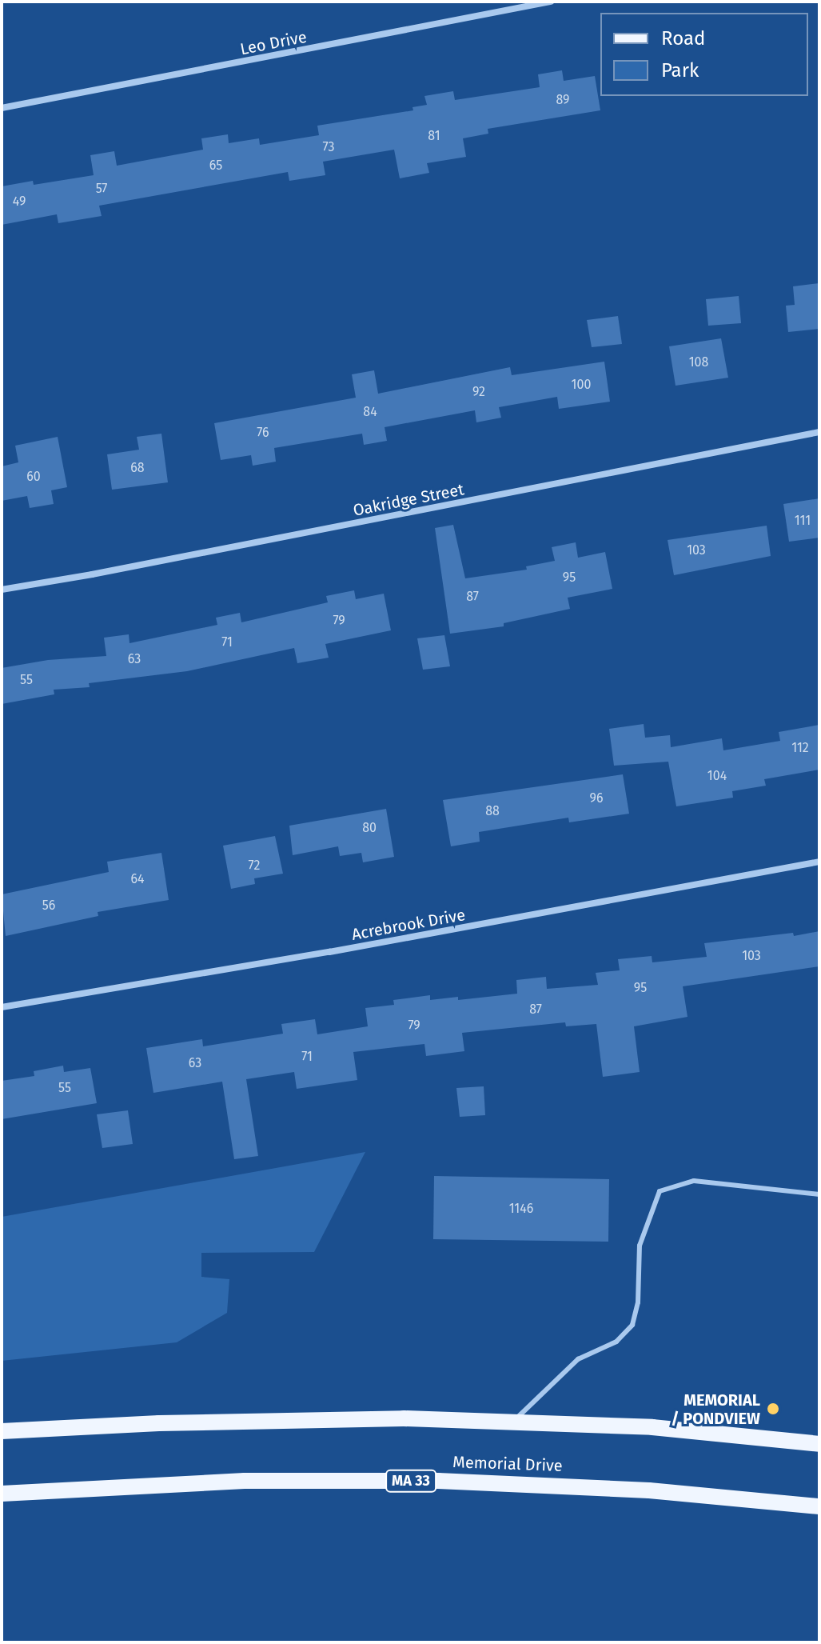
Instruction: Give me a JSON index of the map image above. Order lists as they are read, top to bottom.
{
  "streets": {
    "main road": ["Memorial Drive", "MA 33"],
    "street": ["Leo Drive", "Oakridge Street", "Acrebrook Drive"]
  },
  "places": ["MEMORIAL / PONDVIEW"],
  "house_numbers": [
    "89",
    "81",
    "73",
    "65",
    "57",
    "49",
    "108",
    "100",
    "92",
    "84",
    "76",
    "68",
    "60",
    "111",
    "103",
    "95",
    "87",
    "79",
    "71",
    "63",
    "55",
    "112",
    "104",
    "96",
    "88",
    "80",
    "72",
    "64",
    "56",
    "103",
    "95",
    "87",
    "79",
    "71",
    "63",
    "55",
    "1146"
  ],
  "legend": ["Road", "Park"]
}
